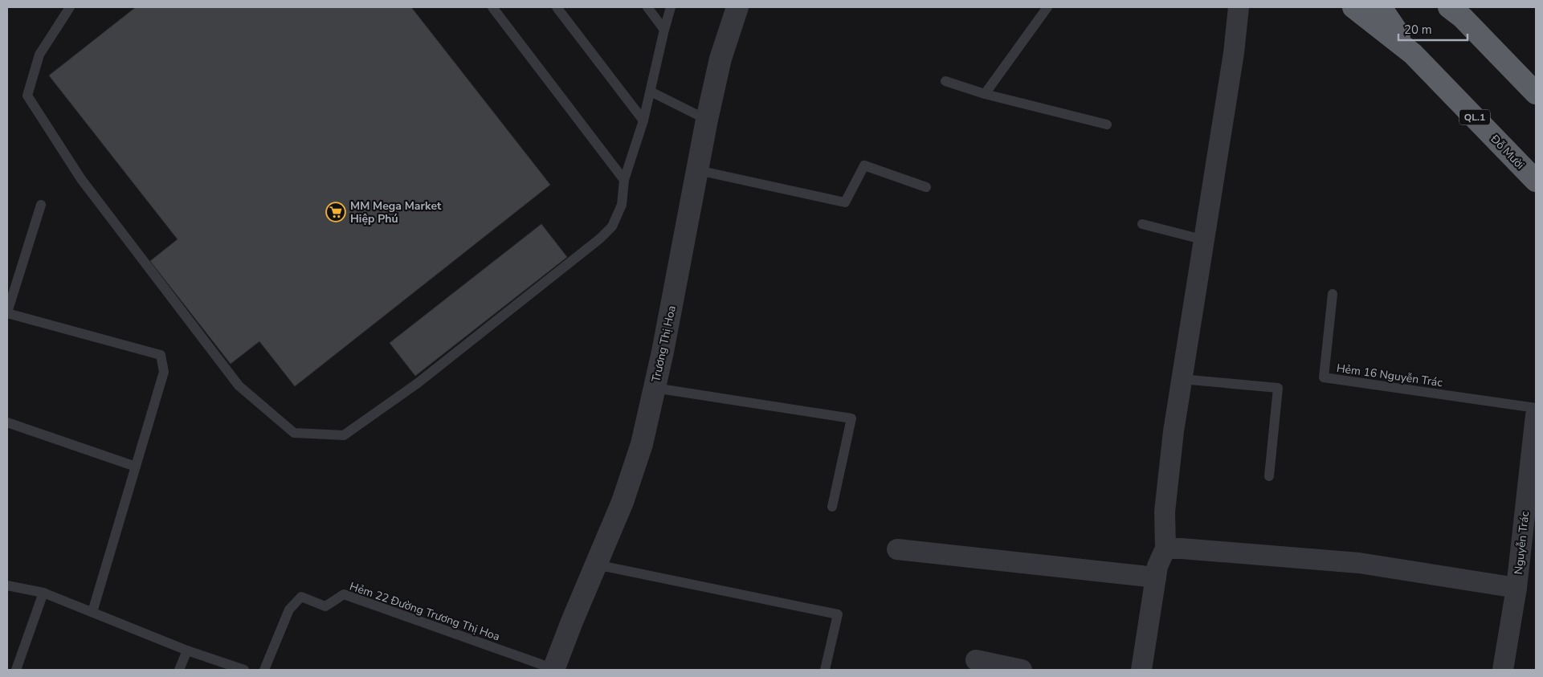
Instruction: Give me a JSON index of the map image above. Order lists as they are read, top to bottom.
{
  "streets": {
    "highway": ["QL.1", "Đỗ Mười"],
    "street": ["Trương Thị Hoa", "Nguyễn Trác"],
    "lane": ["Hẻm 16 Nguyễn Trác", "Hẻm 22 Đường Trương Thị Hoa"]
  },
  "crossings": [
    ["Trương Thị Hoa", "Hẻm 22 Đường Trương Thị Hoa"]
  ],
  "places": {
    "supermarket": ["MM Mega Market Hiệp Phú"]
  },
  "scale_bar": "20 m"
}
